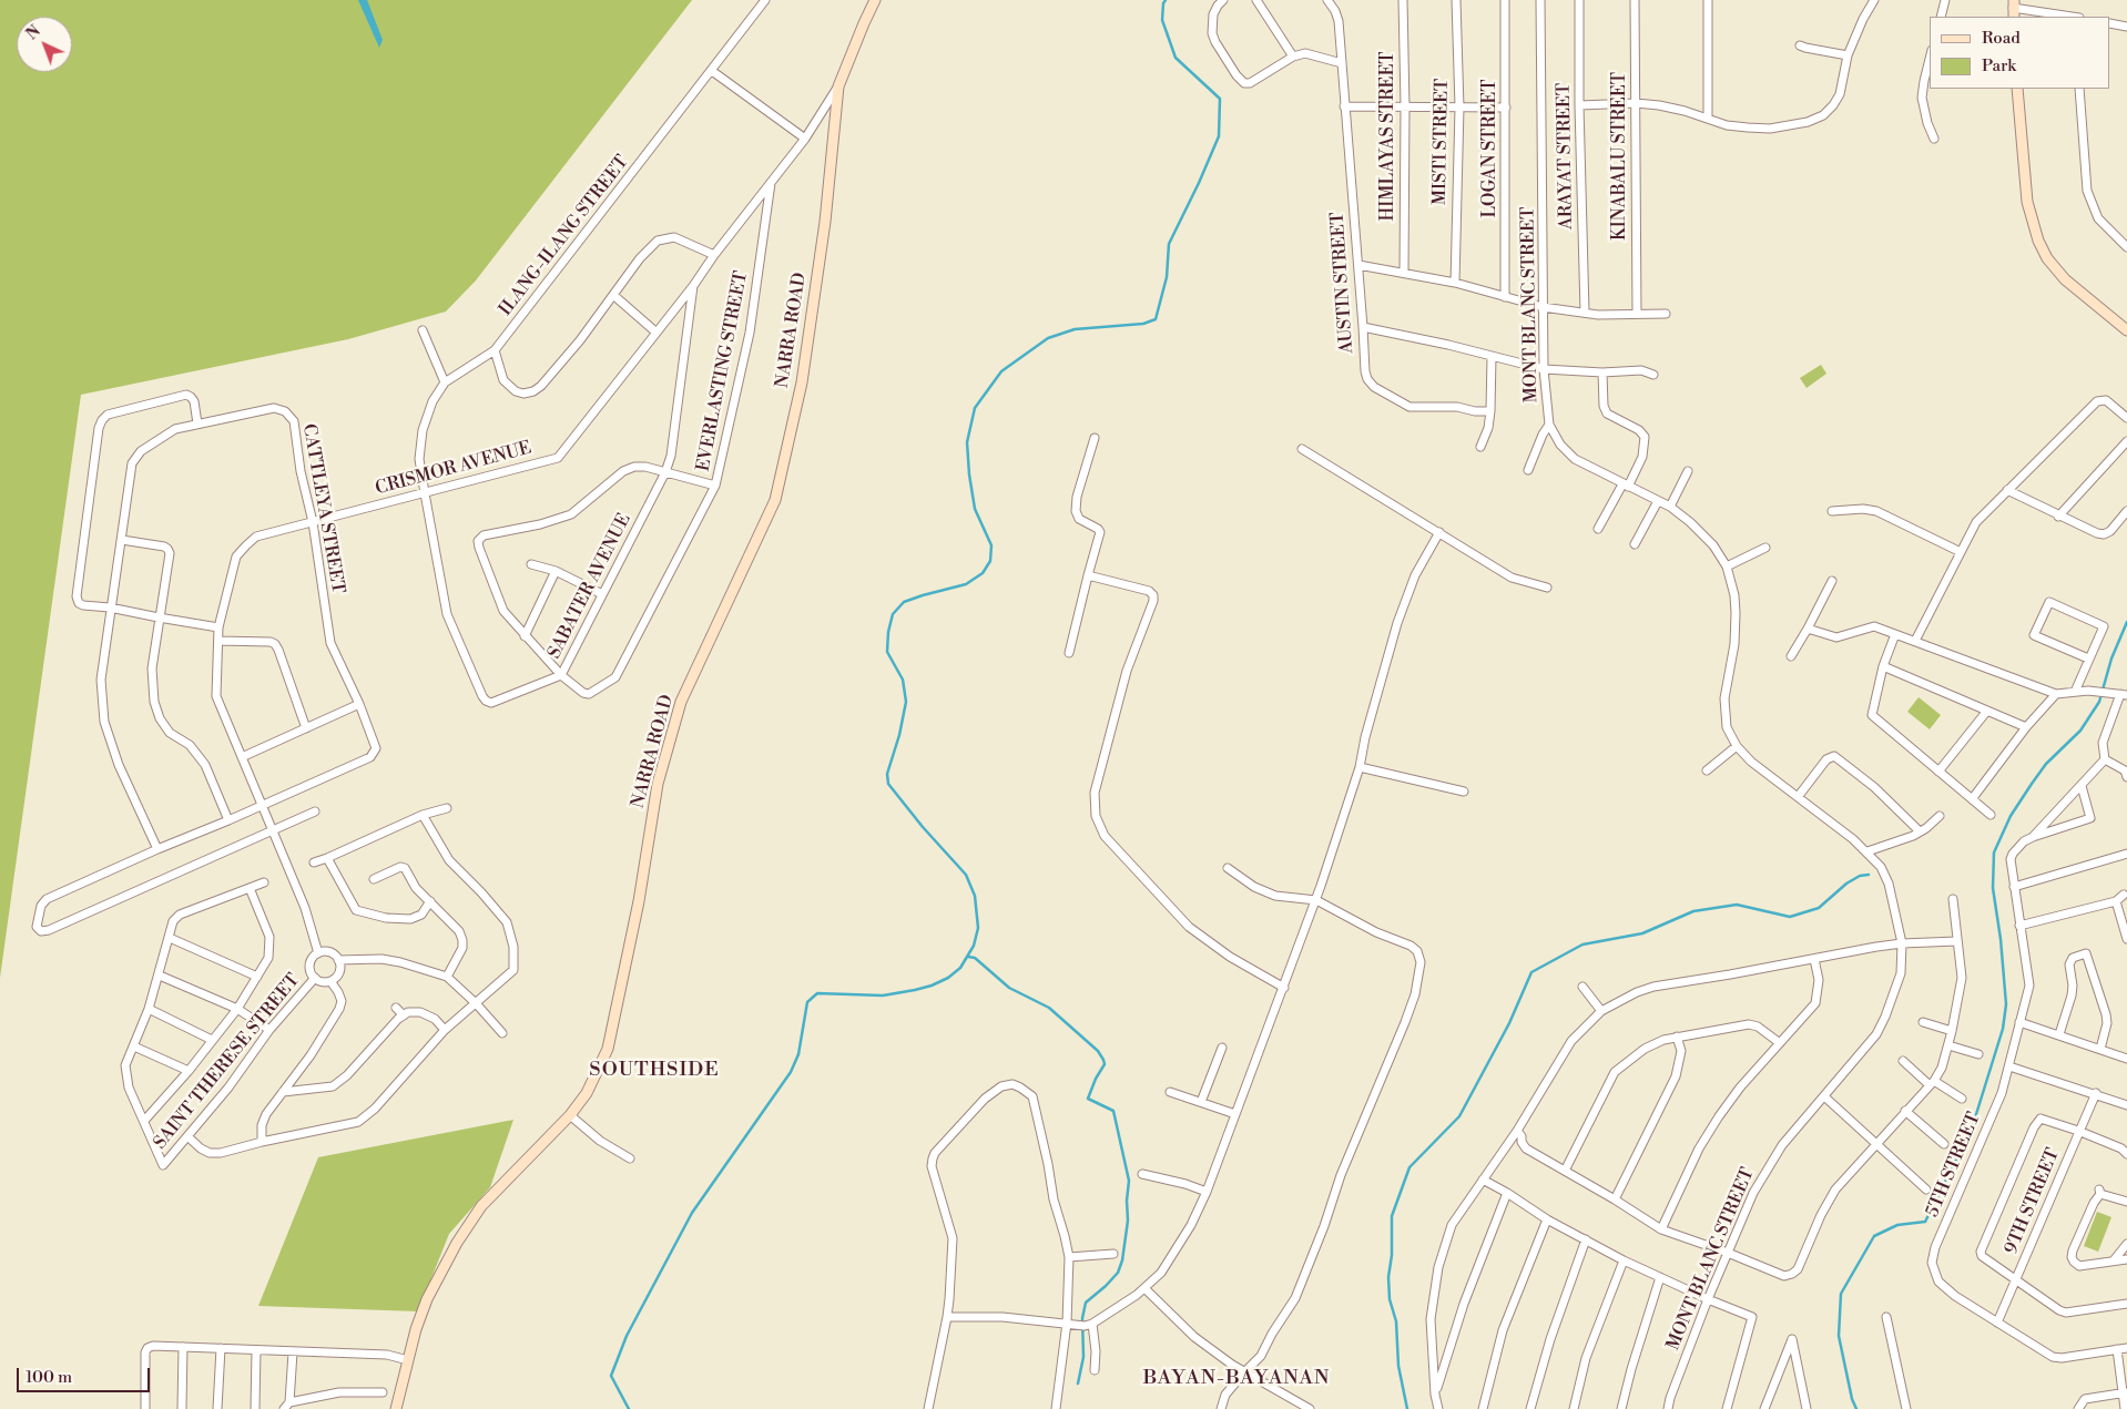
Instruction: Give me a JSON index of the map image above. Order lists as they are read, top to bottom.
{
  "streets": {
    "street": [
      "HIMLAYAS STREET",
      "MISTI STREET",
      "LOGAN STREET",
      "ARAYAT STREET",
      "KINABALU STREET",
      "ILANG-ILANG STREET",
      "AUSTIN STREET",
      "MONT BLANC STREET",
      "NARRA ROAD",
      "EVERLASTING STREET",
      "CRISMOR AVENUE",
      "CATTLEYA STREET",
      "SABATER AVENUE",
      "SAINT THERESE STREET",
      "5TH STREET",
      "9TH STREET"
    ]
  },
  "crossings": [
    ["ILANG-ILANG STREET", "CRISMOR AVENUE"],
    ["ILANG-ILANG STREET", "SABATER AVENUE"],
    ["NARRA ROAD", "CRISMOR AVENUE"],
    ["EVERLASTING STREET", "CRISMOR AVENUE"],
    ["EVERLASTING STREET", "SABATER AVENUE"],
    ["CRISMOR AVENUE", "CATTLEYA STREET"],
    ["CRISMOR AVENUE", "SABATER AVENUE"],
    ["CRISMOR AVENUE", "SAINT THERESE STREET"],
    ["5TH STREET", "9TH STREET"]
  ],
  "districts": ["SOUTHSIDE", "BAYAN-BAYANAN"],
  "legend": ["Road", "Park"],
  "scale_bar": "100 m",
  "north": "top left"
}
